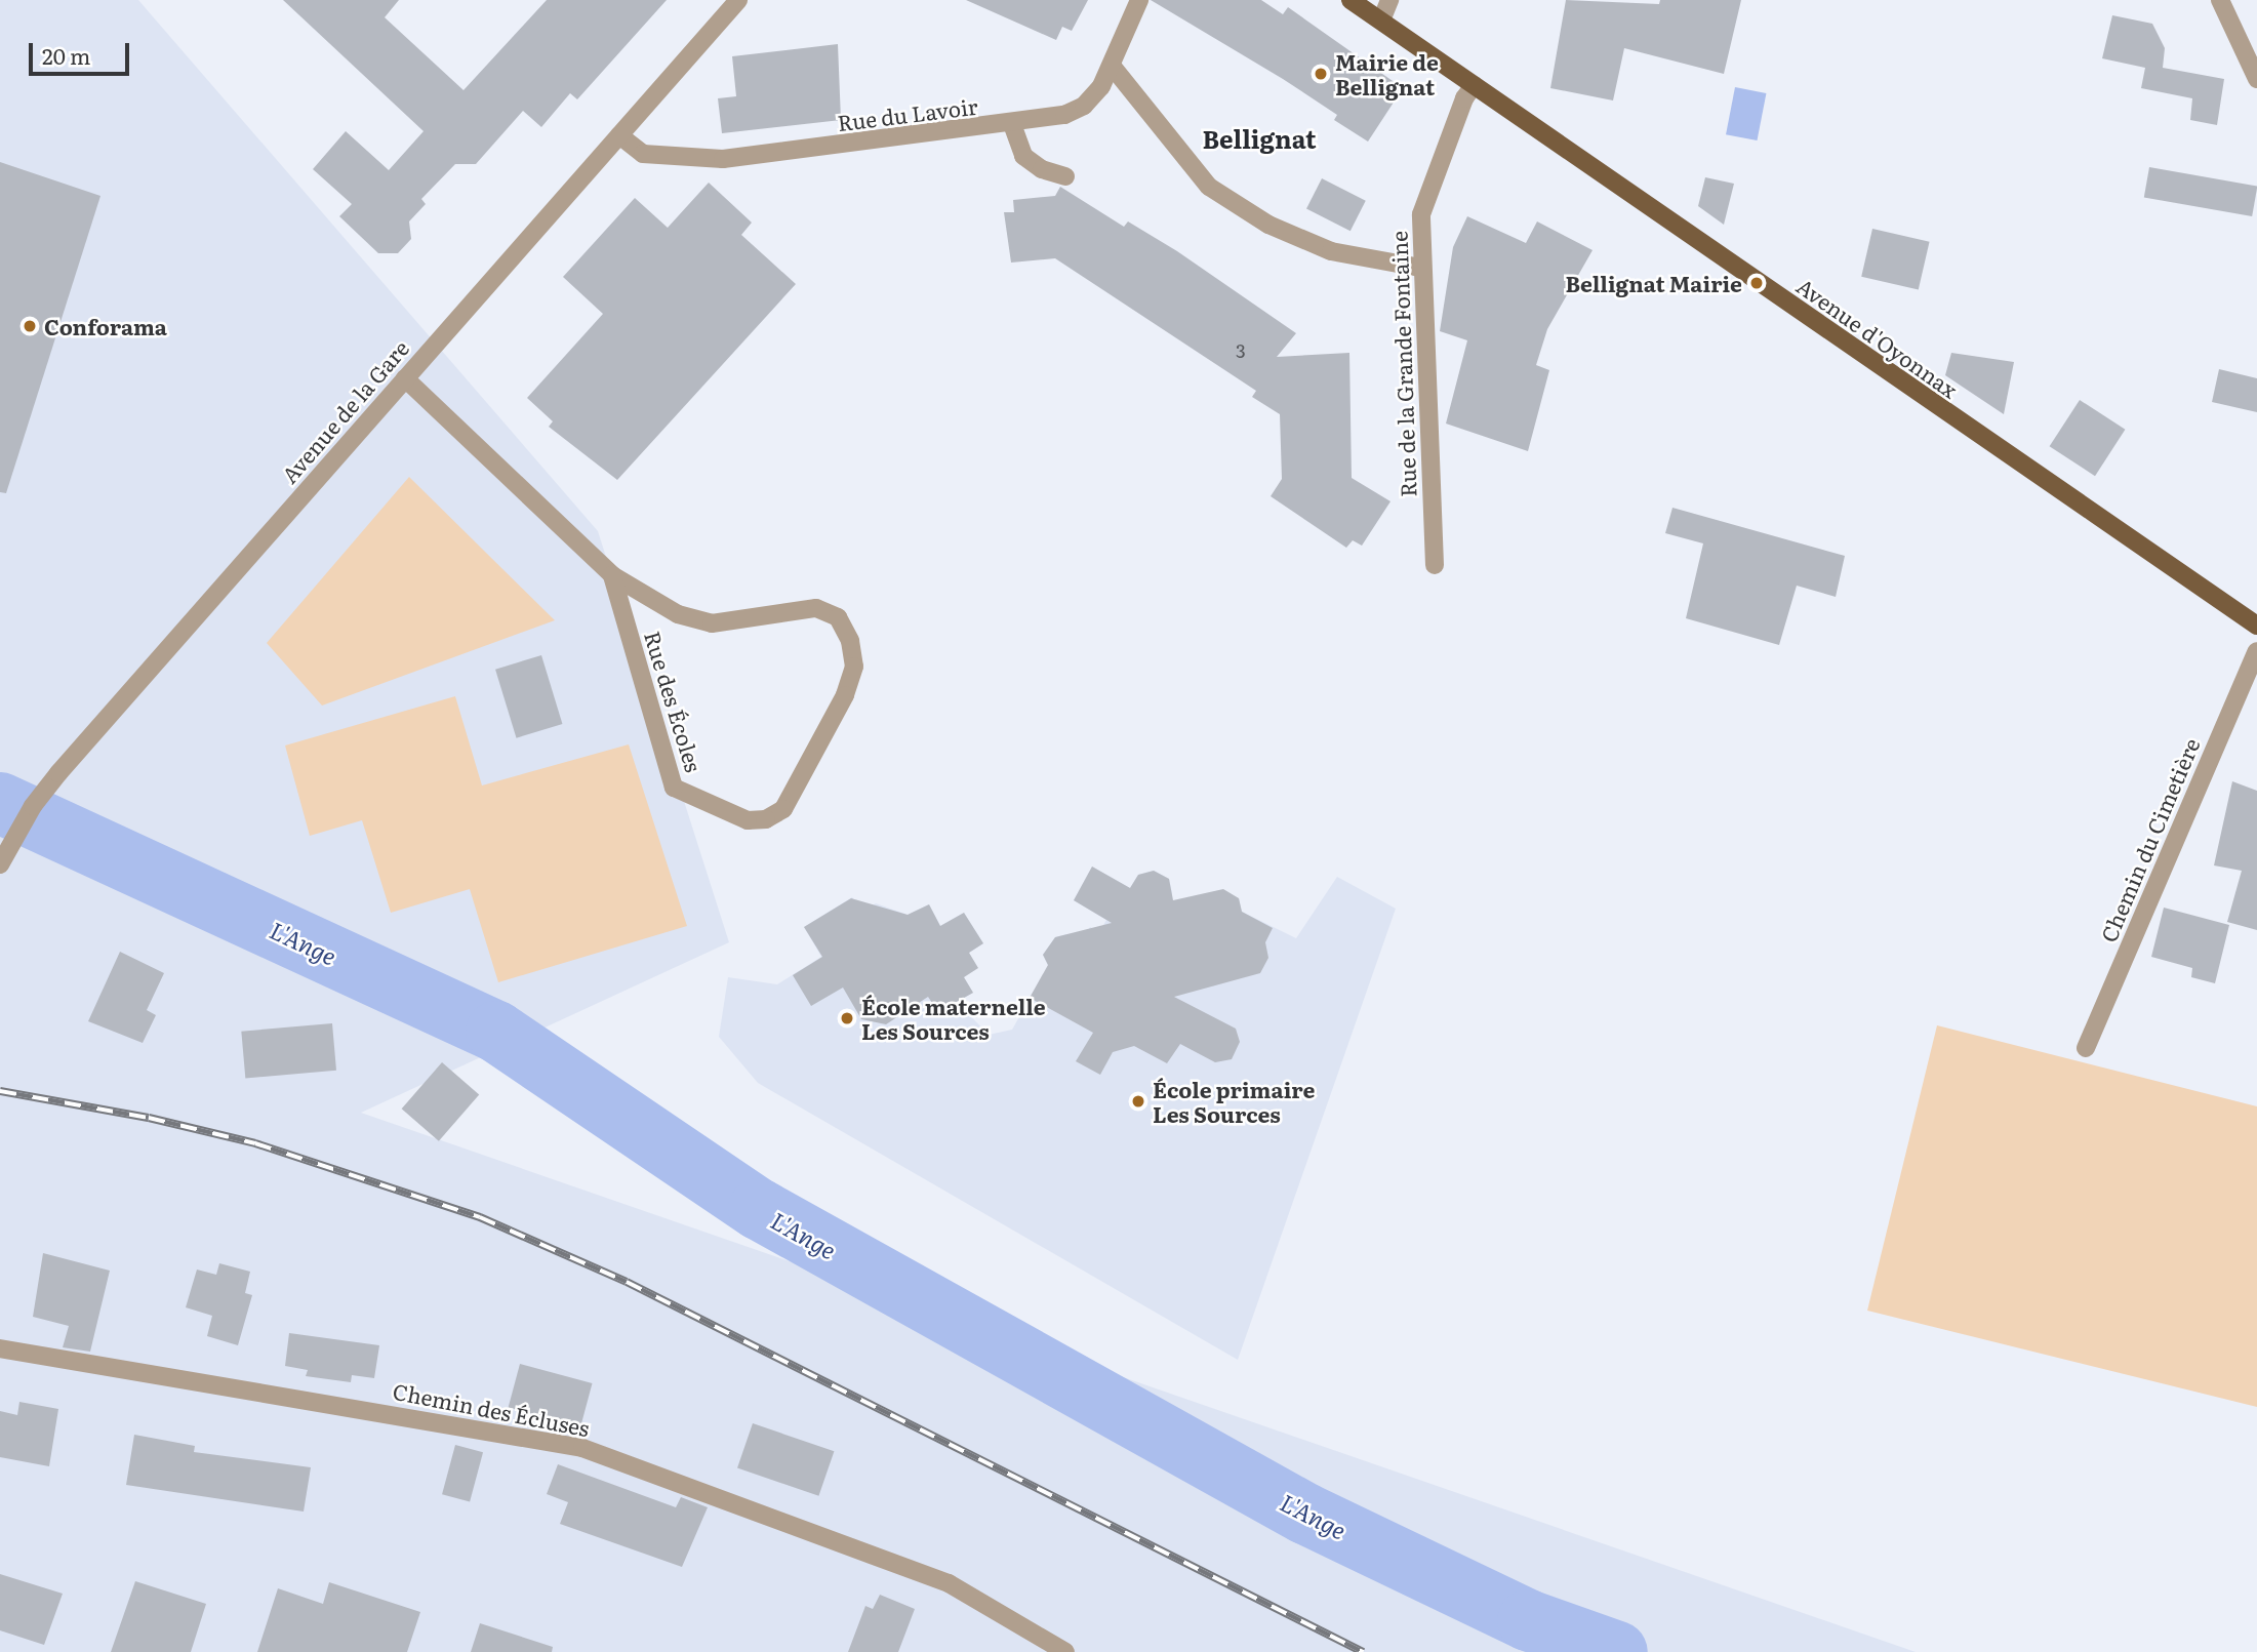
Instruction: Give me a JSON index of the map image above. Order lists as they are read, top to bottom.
{
  "streets": {
    "main road": ["Avenue d'Oyonnax"],
    "street": [
      "Rue du Lavoir",
      "Rue de la Grande Fontaine",
      "Avenue de la Gare",
      "Rue des Écoles",
      "Chemin du Cimetière",
      "Chemin des Écluses"
    ]
  },
  "crossings": [
    ["Rue du Lavoir", "Avenue de la Gare"],
    ["Avenue d'Oyonnax", "Rue de la Grande Fontaine"],
    ["Avenue de la Gare", "Rue des Écoles"]
  ],
  "districts": ["Bellignat"],
  "water": ["L'Ange"],
  "places": [
    "Mairie de Bellignat",
    "Bellignat Mairie",
    "Conforama",
    "École maternelle Les Sources",
    "École primaire Les Sources"
  ],
  "house_numbers": ["3"],
  "scale_bar": "20 m"
}
